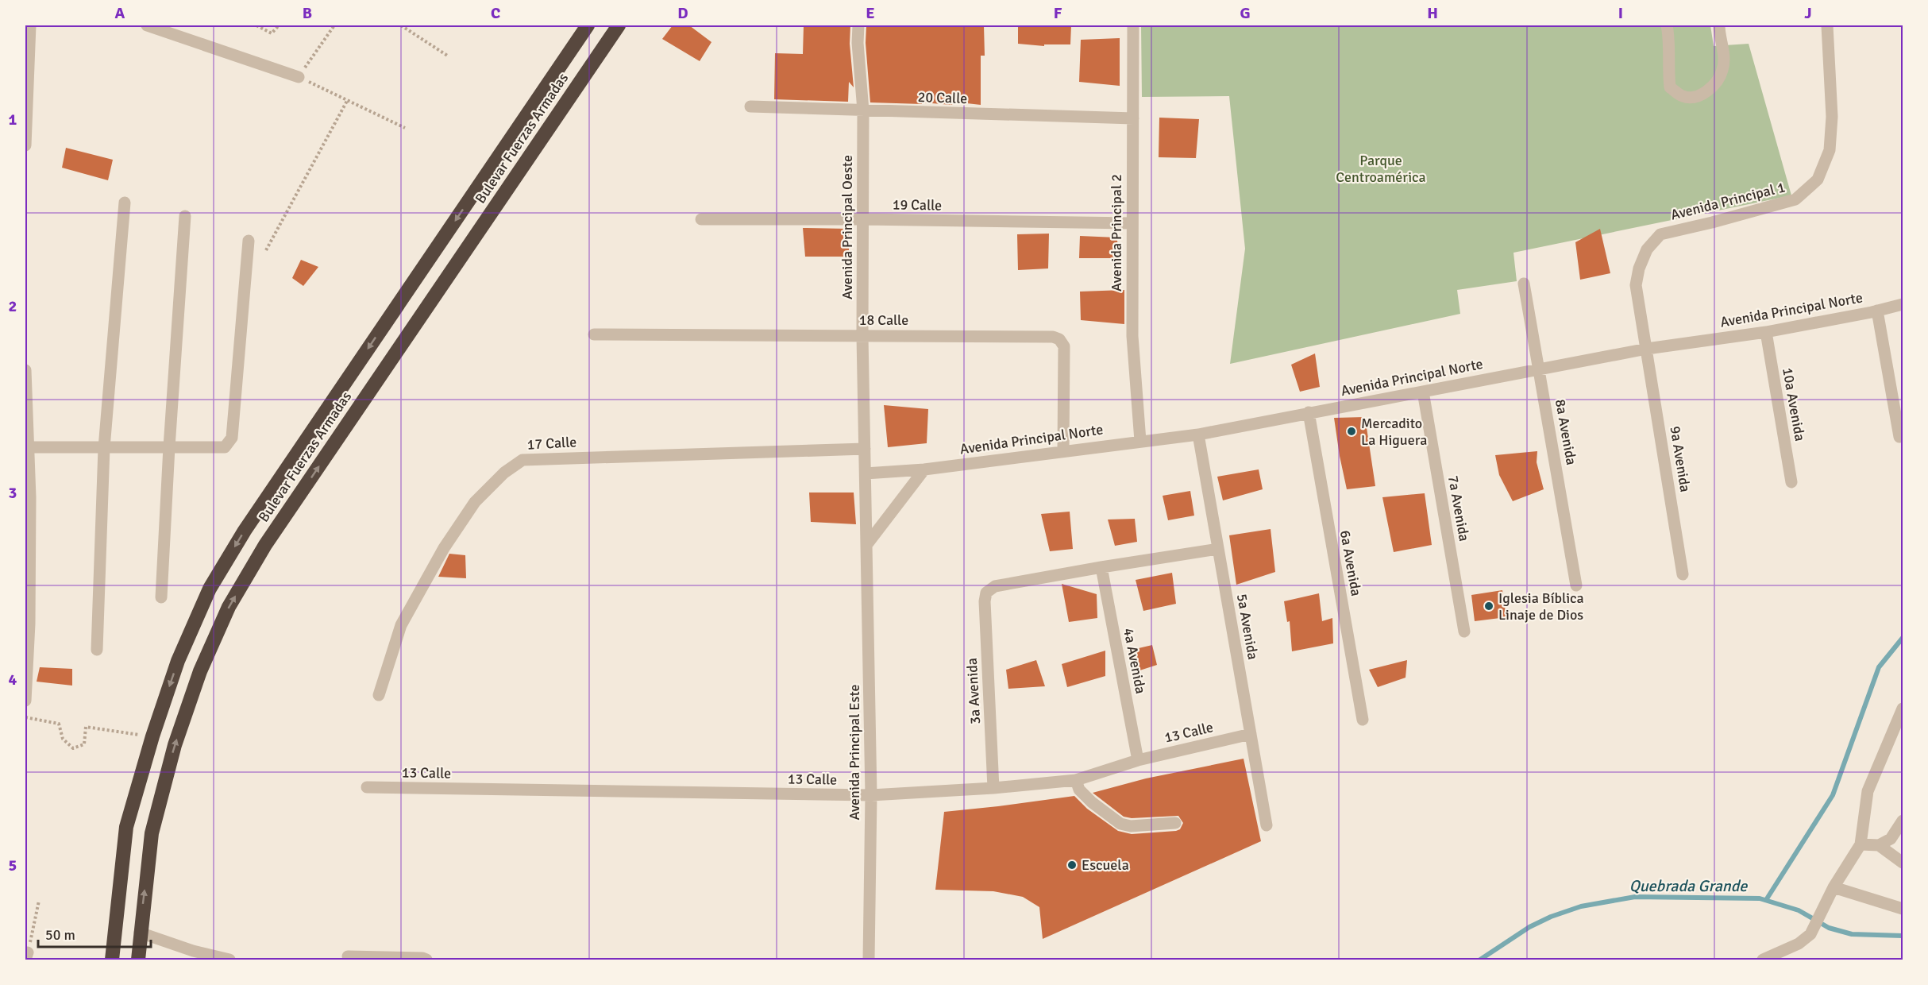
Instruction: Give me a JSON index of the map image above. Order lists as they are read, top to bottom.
{
  "streets": {
    "highway": ["Bulevar Fuerzas Armadas"],
    "street": [
      "20 Calle",
      "Avenida Principal 1",
      "19 Calle",
      "Avenida Principal Oeste",
      "Avenida Principal 2",
      "Avenida Principal Norte",
      "18 Calle",
      "10a Avenida",
      "8a Avenida",
      "17 Calle",
      "9a Avenida",
      "7a Avenida",
      "6a Avenida",
      "5a Avenida",
      "4a Avenida",
      "3a Avenida",
      "13 Calle",
      "Avenida Principal Este"
    ]
  },
  "crossings": [
    ["20 Calle", "Avenida Principal Oeste"],
    ["20 Calle", "Avenida Principal 2"],
    ["Avenida Principal 1", "Avenida Principal Norte"],
    ["Avenida Principal 1", "9a Avenida"],
    ["19 Calle", "Avenida Principal Oeste"],
    ["19 Calle", "Avenida Principal 2"],
    ["Avenida Principal Oeste", "Avenida Principal Norte"],
    ["Avenida Principal Oeste", "18 Calle"],
    ["Avenida Principal Oeste", "17 Calle"],
    ["Avenida Principal Oeste", "Avenida Principal Este"],
    ["Avenida Principal 2", "Avenida Principal Norte"],
    ["Avenida Principal Norte", "18 Calle"],
    ["Avenida Principal Norte", "10a Avenida"],
    ["Avenida Principal Norte", "8a Avenida"],
    ["Avenida Principal Norte", "9a Avenida"],
    ["Avenida Principal Norte", "7a Avenida"],
    ["Avenida Principal Norte", "6a Avenida"],
    ["Avenida Principal Norte", "5a Avenida"],
    ["5a Avenida", "13 Calle"],
    ["4a Avenida", "3a Avenida"],
    ["4a Avenida", "13 Calle"],
    ["3a Avenida", "13 Calle"],
    ["13 Calle", "Avenida Principal Este"]
  ],
  "water": ["Quebrada Grande"],
  "parks": ["Parque Centroamérica"],
  "places": ["Mercadito La Higuera", "Iglesia Bíblica Linaje de Dios", "Escuela"],
  "scale_bar": "50 m",
  "grid": {
    "columns": [
      "A",
      "B",
      "C",
      "D",
      "E",
      "F",
      "G",
      "H",
      "I",
      "J"
    ],
    "rows": [
      "1",
      "2",
      "3",
      "4",
      "5"
    ]
  }
}
